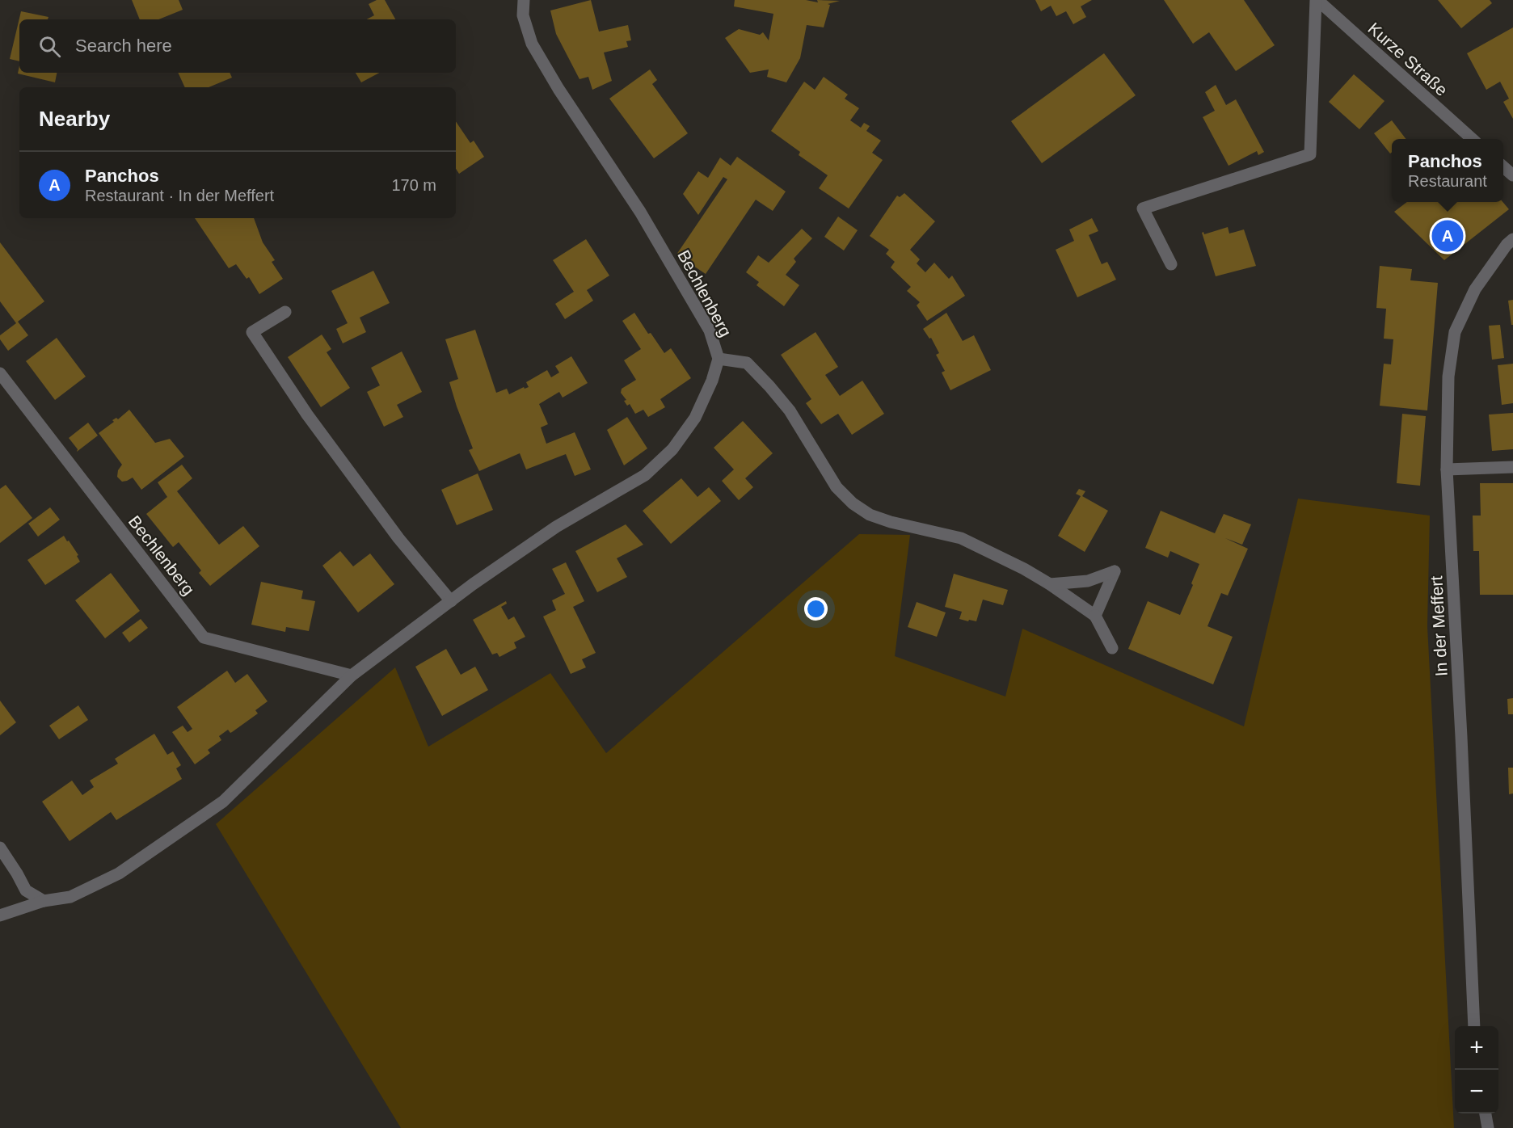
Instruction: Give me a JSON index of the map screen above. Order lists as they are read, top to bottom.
{
  "streets": {
    "street": ["Kurze Straße", "Bechlenberg", "In der Meffert"]
  },
  "page": {
    "search": "Search here",
    "heading": "Nearby",
    "popup": ["Panchos", "Restaurant"],
    "list": [
      {
        "mark": "A",
        "name": "Panchos",
        "note": "Restaurant · In der Meffert",
        "value": "170 m"
      }
    ],
    "pins": "A",
    "map_buttons": ["+", "−"]
  }
}
